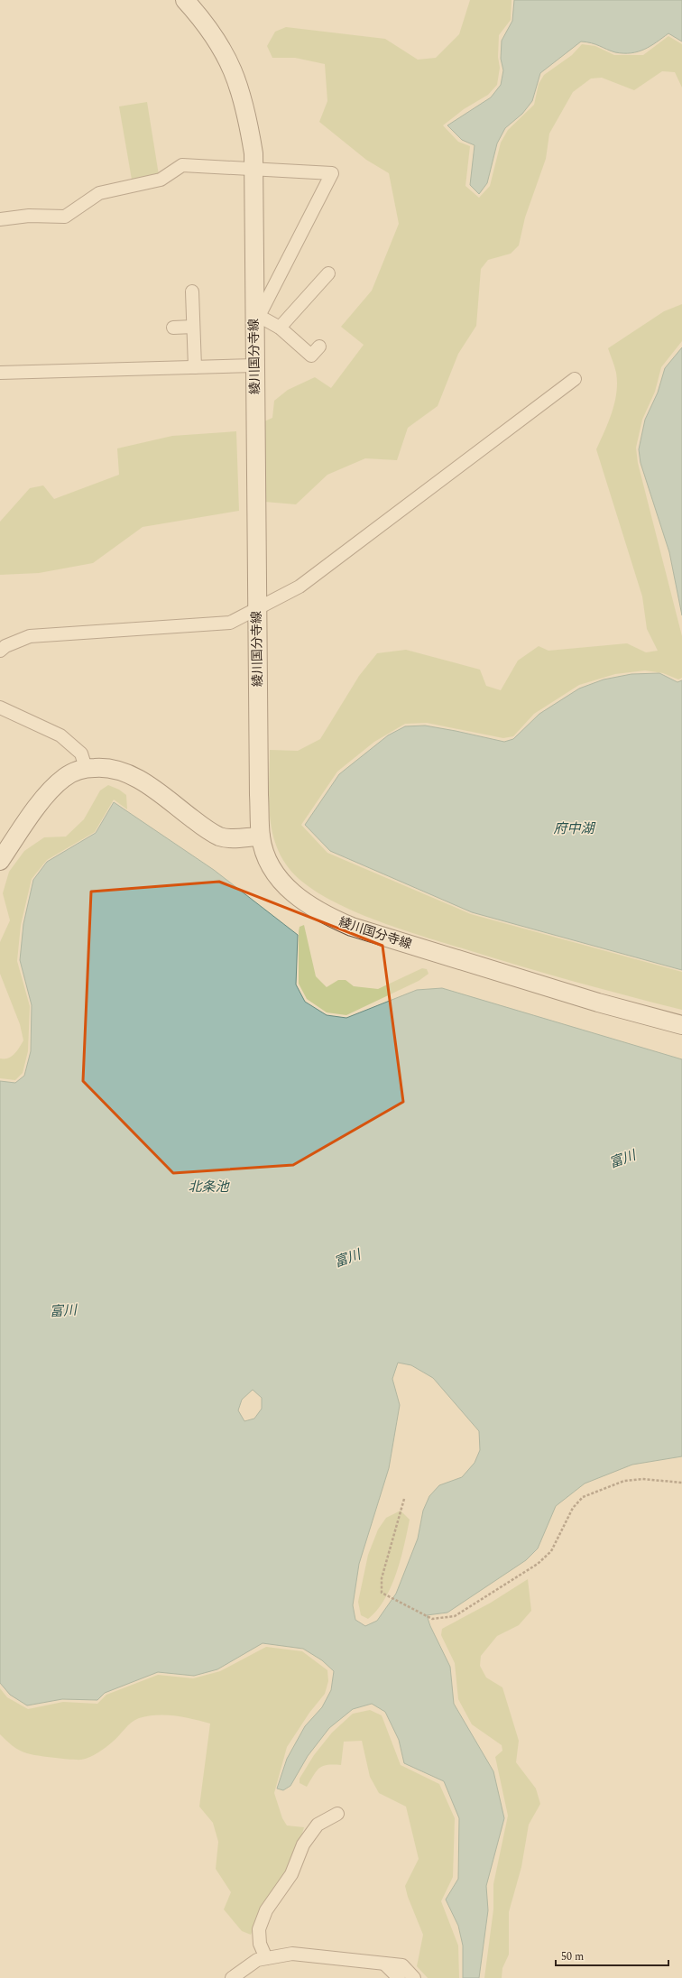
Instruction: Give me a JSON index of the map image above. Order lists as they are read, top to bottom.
{
  "streets": {
    "main road": ["綾川国分寺線"]
  },
  "water": ["府中湖", "富川", "北条池"],
  "scale_bar": "50 m"
}
